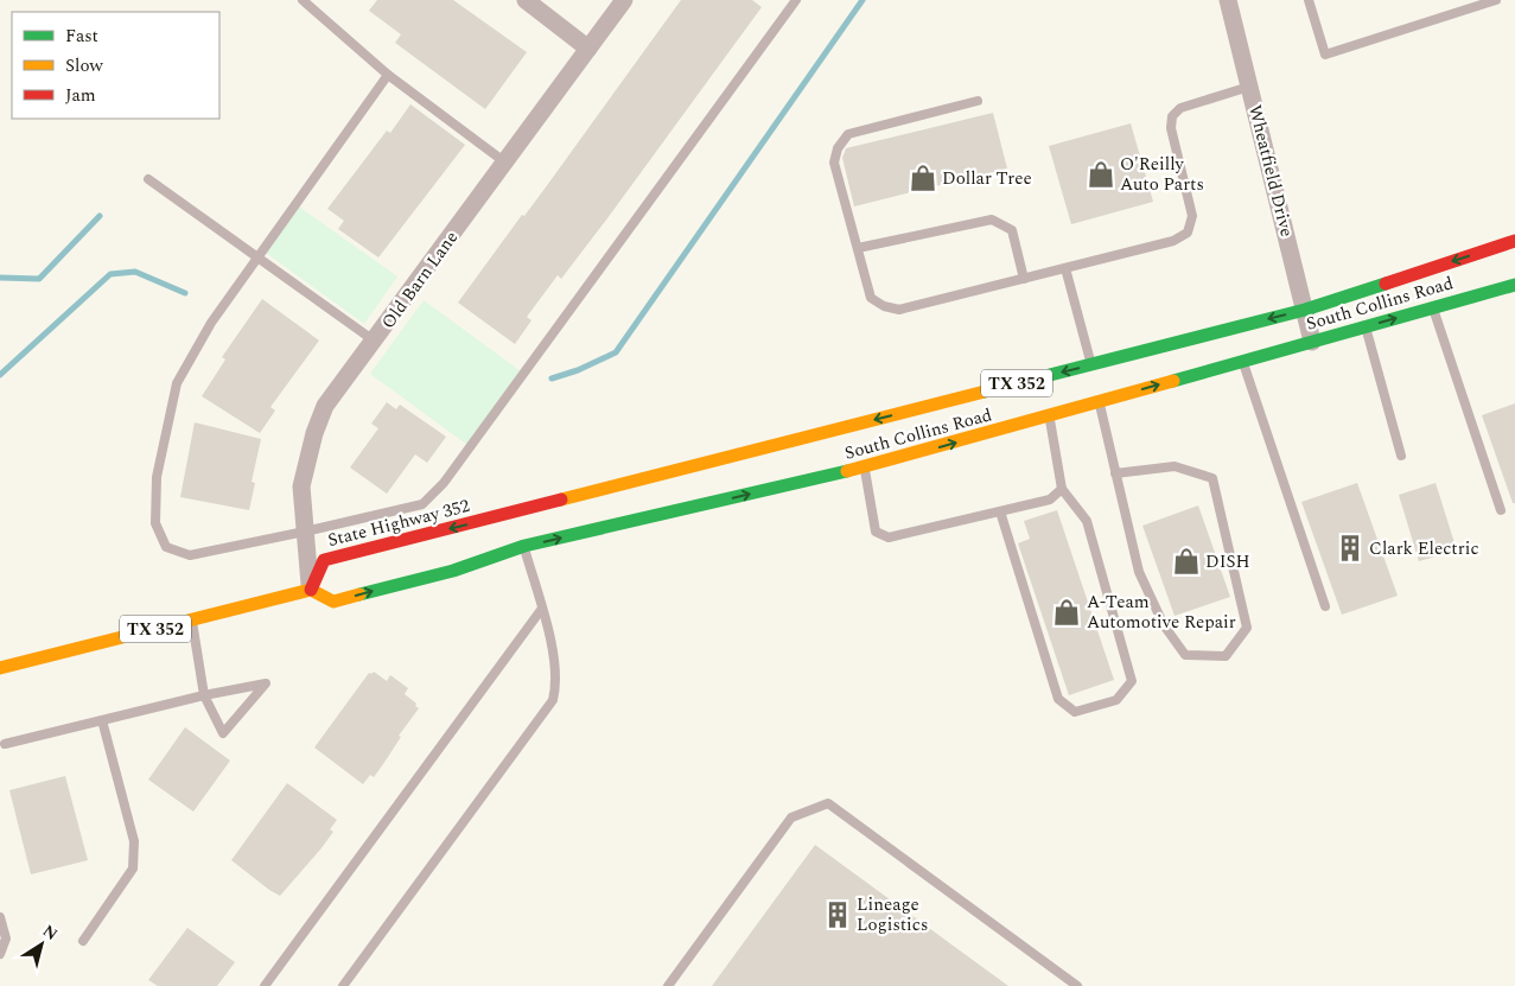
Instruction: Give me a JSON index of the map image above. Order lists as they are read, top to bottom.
{
  "streets": {
    "main road": ["South Collins Road", "TX 352", "State Highway 352"],
    "street": ["Wheatfield Drive", "Old Barn Lane"]
  },
  "crossings": [
    ["Wheatfield Drive", "South Collins Road"],
    ["Old Barn Lane", "South Collins Road"],
    ["Old Barn Lane", "TX 352"],
    ["Old Barn Lane", "State Highway 352"],
    ["South Collins Road", "TX 352"],
    ["South Collins Road", "State Highway 352"],
    ["TX 352", "State Highway 352"]
  ],
  "one_way": ["State Highway 352"],
  "places": {
    "shop": [
      "O'Reilly Auto Parts",
      "Dollar Tree",
      "DISH",
      "A-Team Automotive Repair"
    ],
    "building": ["Clark Electric", "Lineage Logistics"]
  },
  "legend": ["Fast", "Slow", "Jam"],
  "north": "top right"
}
